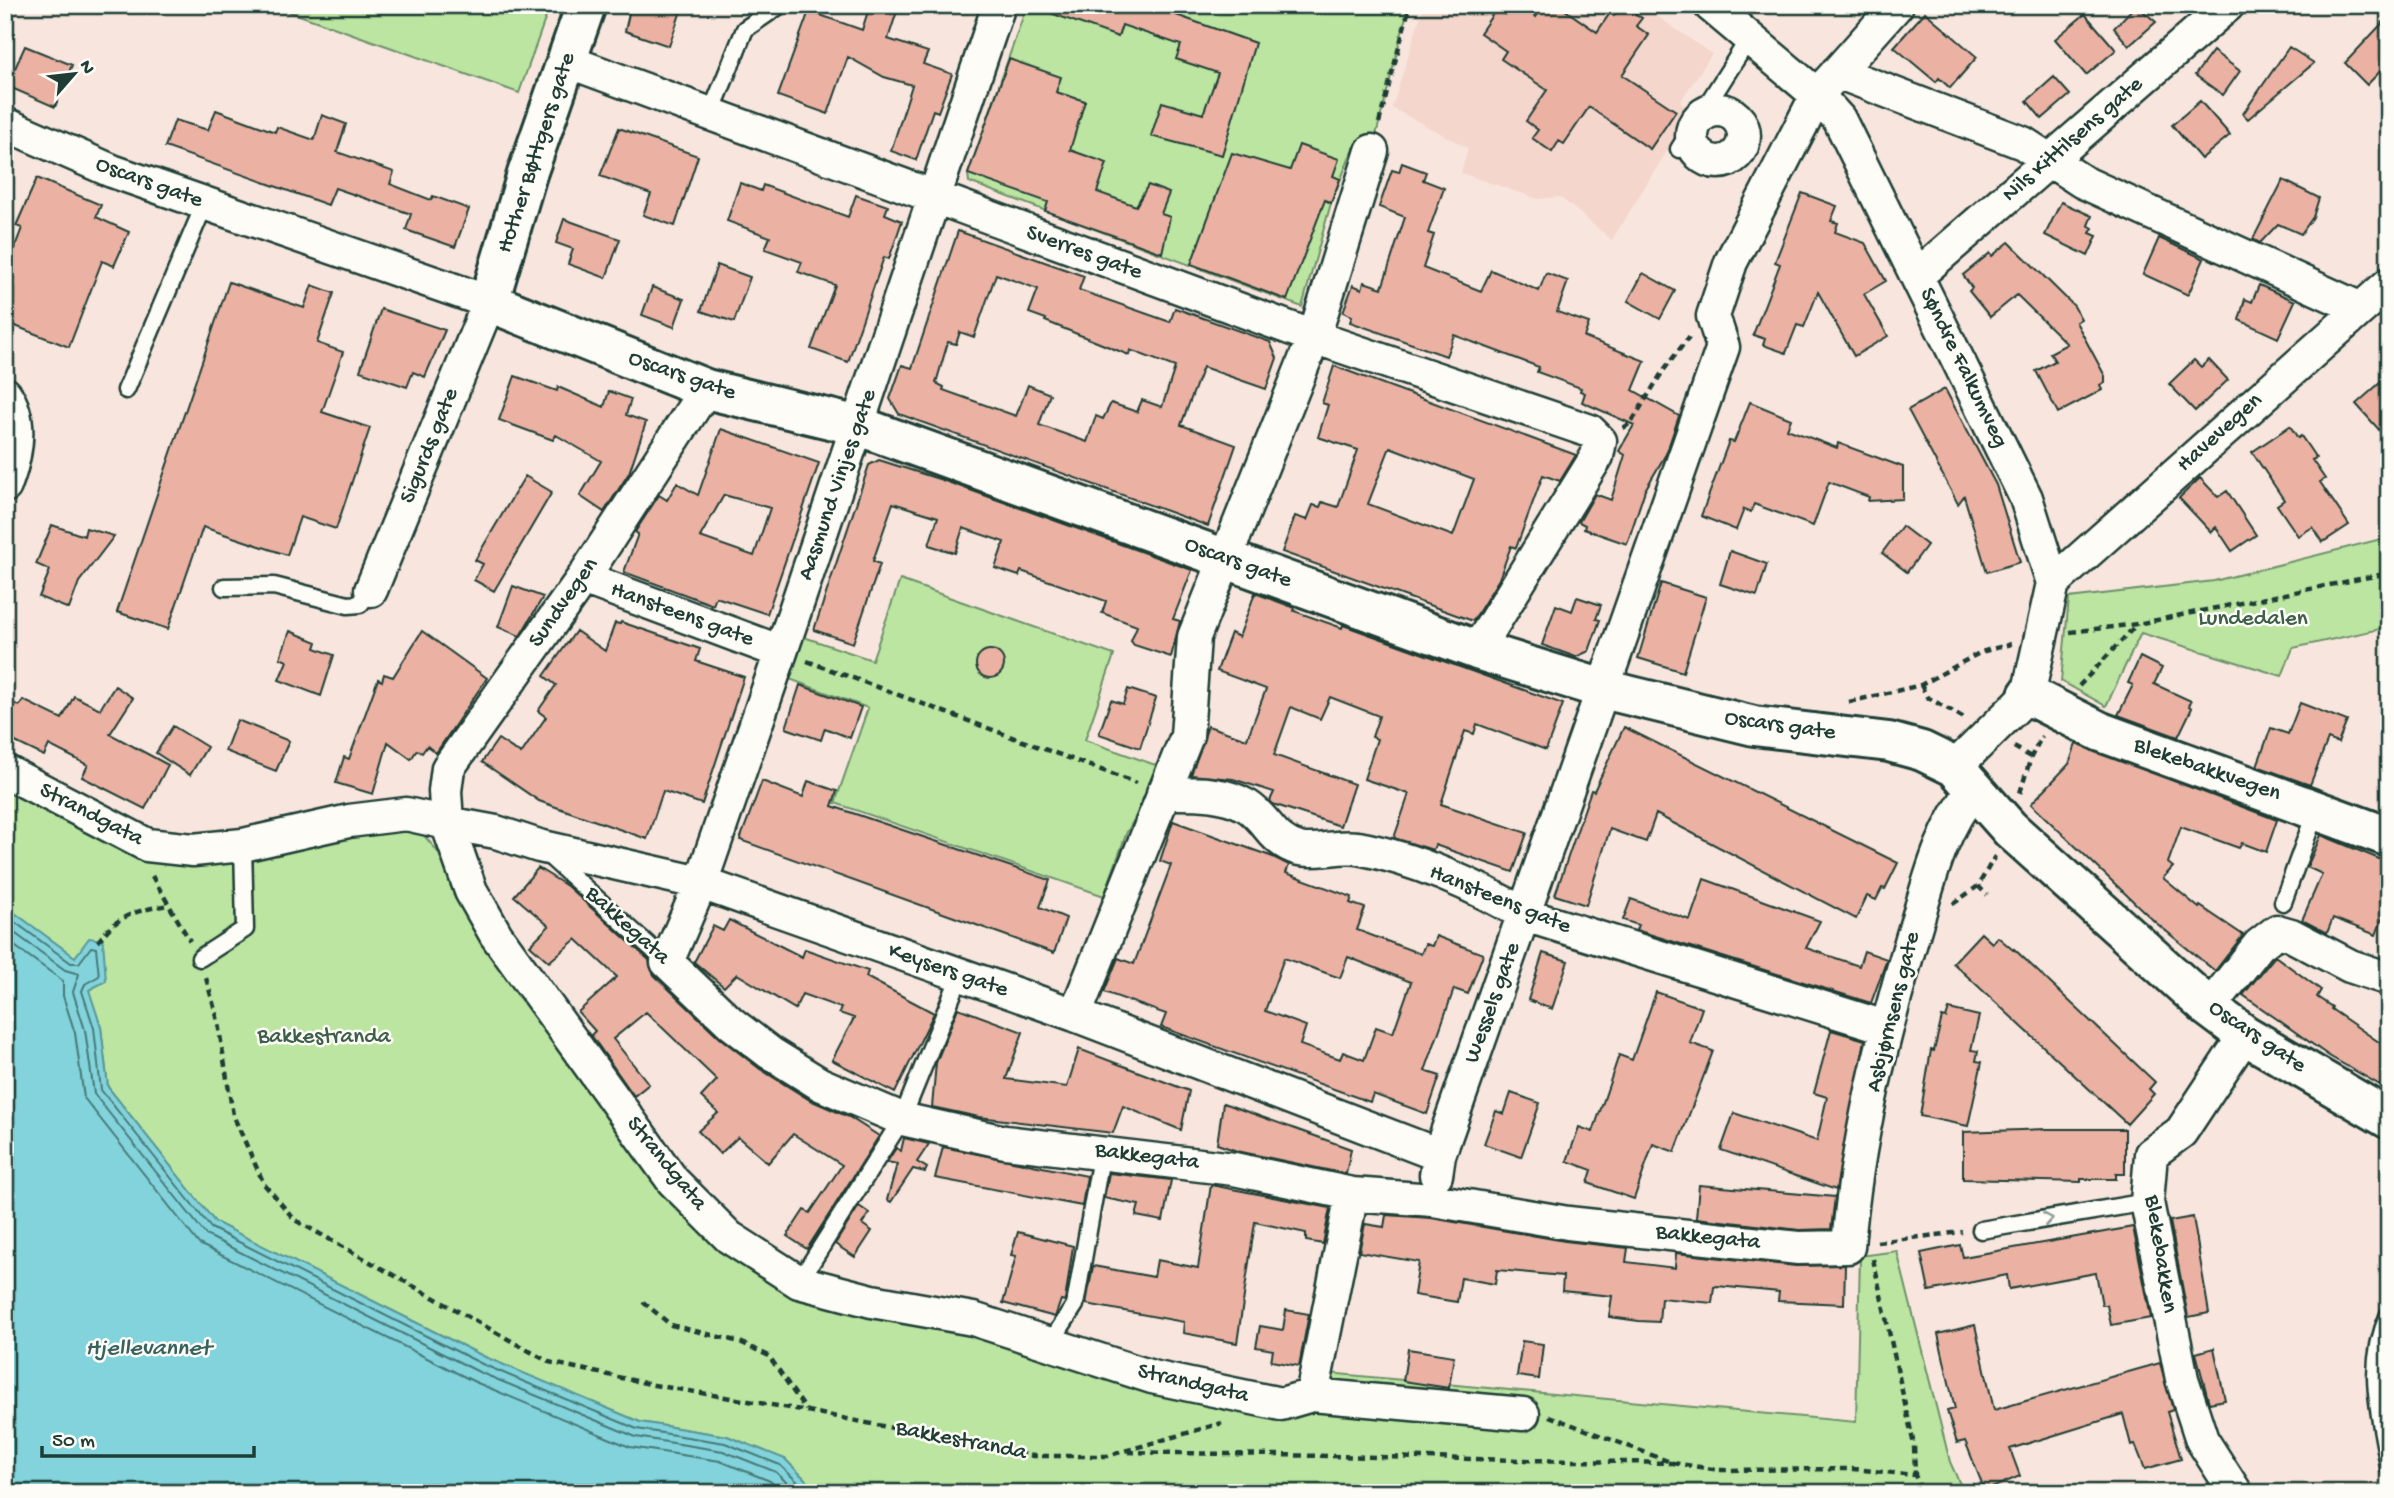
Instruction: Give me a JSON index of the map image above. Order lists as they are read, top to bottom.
{
  "streets": {
    "street": [
      "Nils Kittilsens gate",
      "Hother Bøttgers gate",
      "Oscars gate",
      "Sverres gate",
      "Søndre Falkumveg",
      "Havevegen",
      "Sigurds gate",
      "Aasmund Vinjes gate",
      "Sundvegen",
      "Hansteens gate",
      "Blekebakkvegen",
      "Strandgata",
      "Bakkegata",
      "Keysers gate",
      "Wessels gate",
      "Asbjørnsens gate",
      "Blekebakken"
    ],
    "path": ["Bakkestranda"]
  },
  "crossings": [
    ["Nils Kittilsens gate", "Søndre Falkumveg"],
    ["Hother Bøttgers gate", "Oscars gate"],
    ["Hother Bøttgers gate", "Sverres gate"],
    ["Hother Bøttgers gate", "Sigurds gate"],
    ["Oscars gate", "Sigurds gate"],
    ["Oscars gate", "Aasmund Vinjes gate"],
    ["Oscars gate", "Sundvegen"],
    ["Oscars gate", "Wessels gate"],
    ["Oscars gate", "Asbjørnsens gate"],
    ["Oscars gate", "Blekebakken"],
    ["Sverres gate", "Aasmund Vinjes gate"],
    ["Søndre Falkumveg", "Havevegen"],
    ["Aasmund Vinjes gate", "Hansteens gate"],
    ["Aasmund Vinjes gate", "Bakkegata"],
    ["Aasmund Vinjes gate", "Keysers gate"],
    ["Sundvegen", "Hansteens gate"],
    ["Sundvegen", "Strandgata"],
    ["Sundvegen", "Keysers gate"],
    ["Hansteens gate", "Wessels gate"],
    ["Hansteens gate", "Asbjørnsens gate"],
    ["Strandgata", "Keysers gate"],
    ["Strandgata", "Bakkestranda"],
    ["Bakkegata", "Keysers gate"],
    ["Bakkegata", "Wessels gate"],
    ["Bakkegata", "Asbjørnsens gate"],
    ["Keysers gate", "Wessels gate"]
  ],
  "water": ["Hjellevannet"],
  "parks": ["Lundedalen", "Bakkestranda"],
  "scale_bar": "50 m",
  "north": "top right"
}
